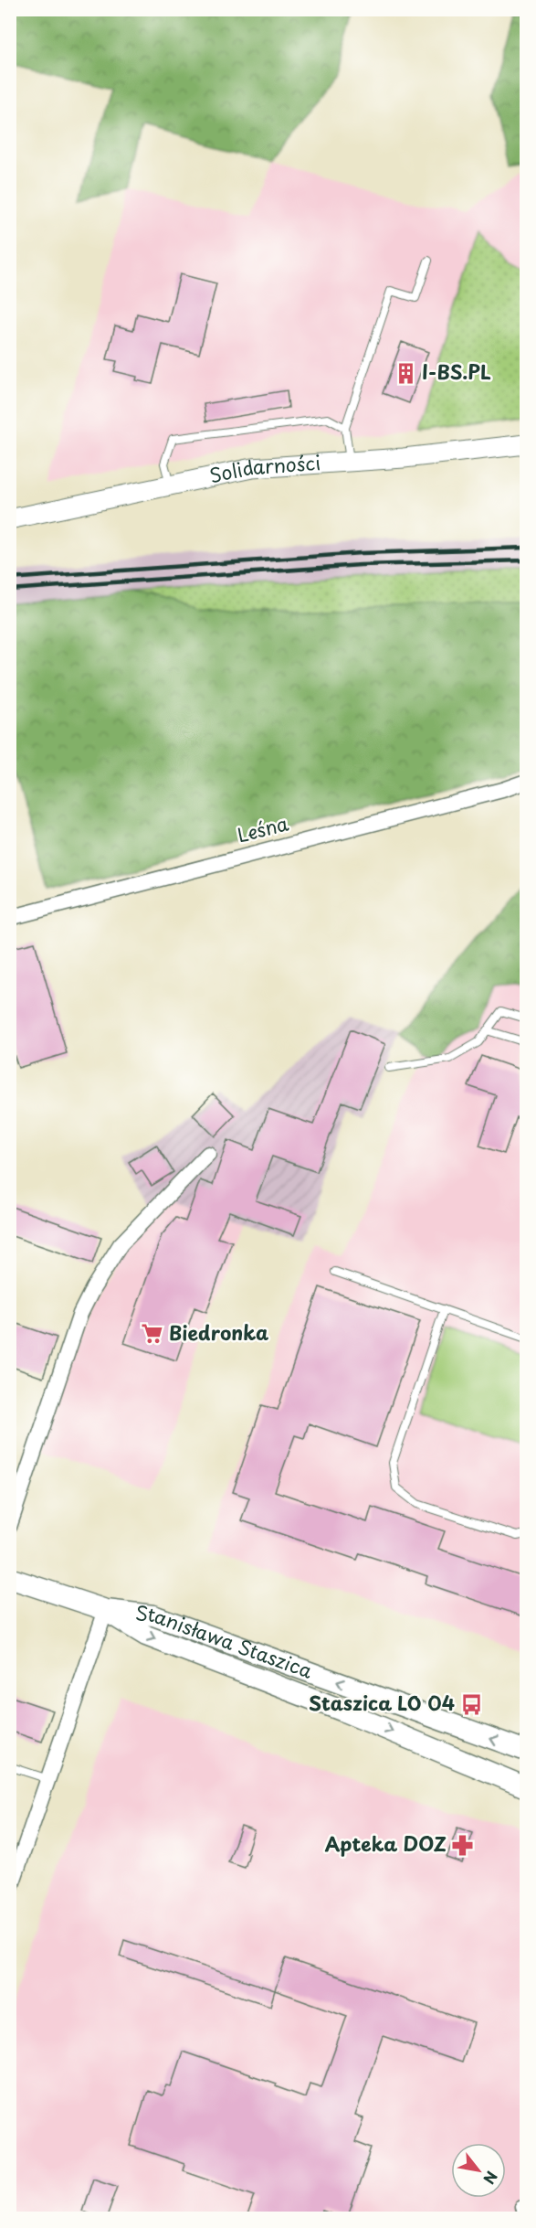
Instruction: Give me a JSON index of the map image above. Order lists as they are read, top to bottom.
{
  "streets": {
    "main road": ["Stanisława Staszica"],
    "street": ["Solidarności", "Leśna"]
  },
  "places": {
    "building": ["I-BS.PL"],
    "supermarket": ["Biedronka"],
    "bus stop": ["Staszica LO 04"],
    "pharmacy": ["Apteka DOZ"]
  },
  "north": "bottom right"
}
